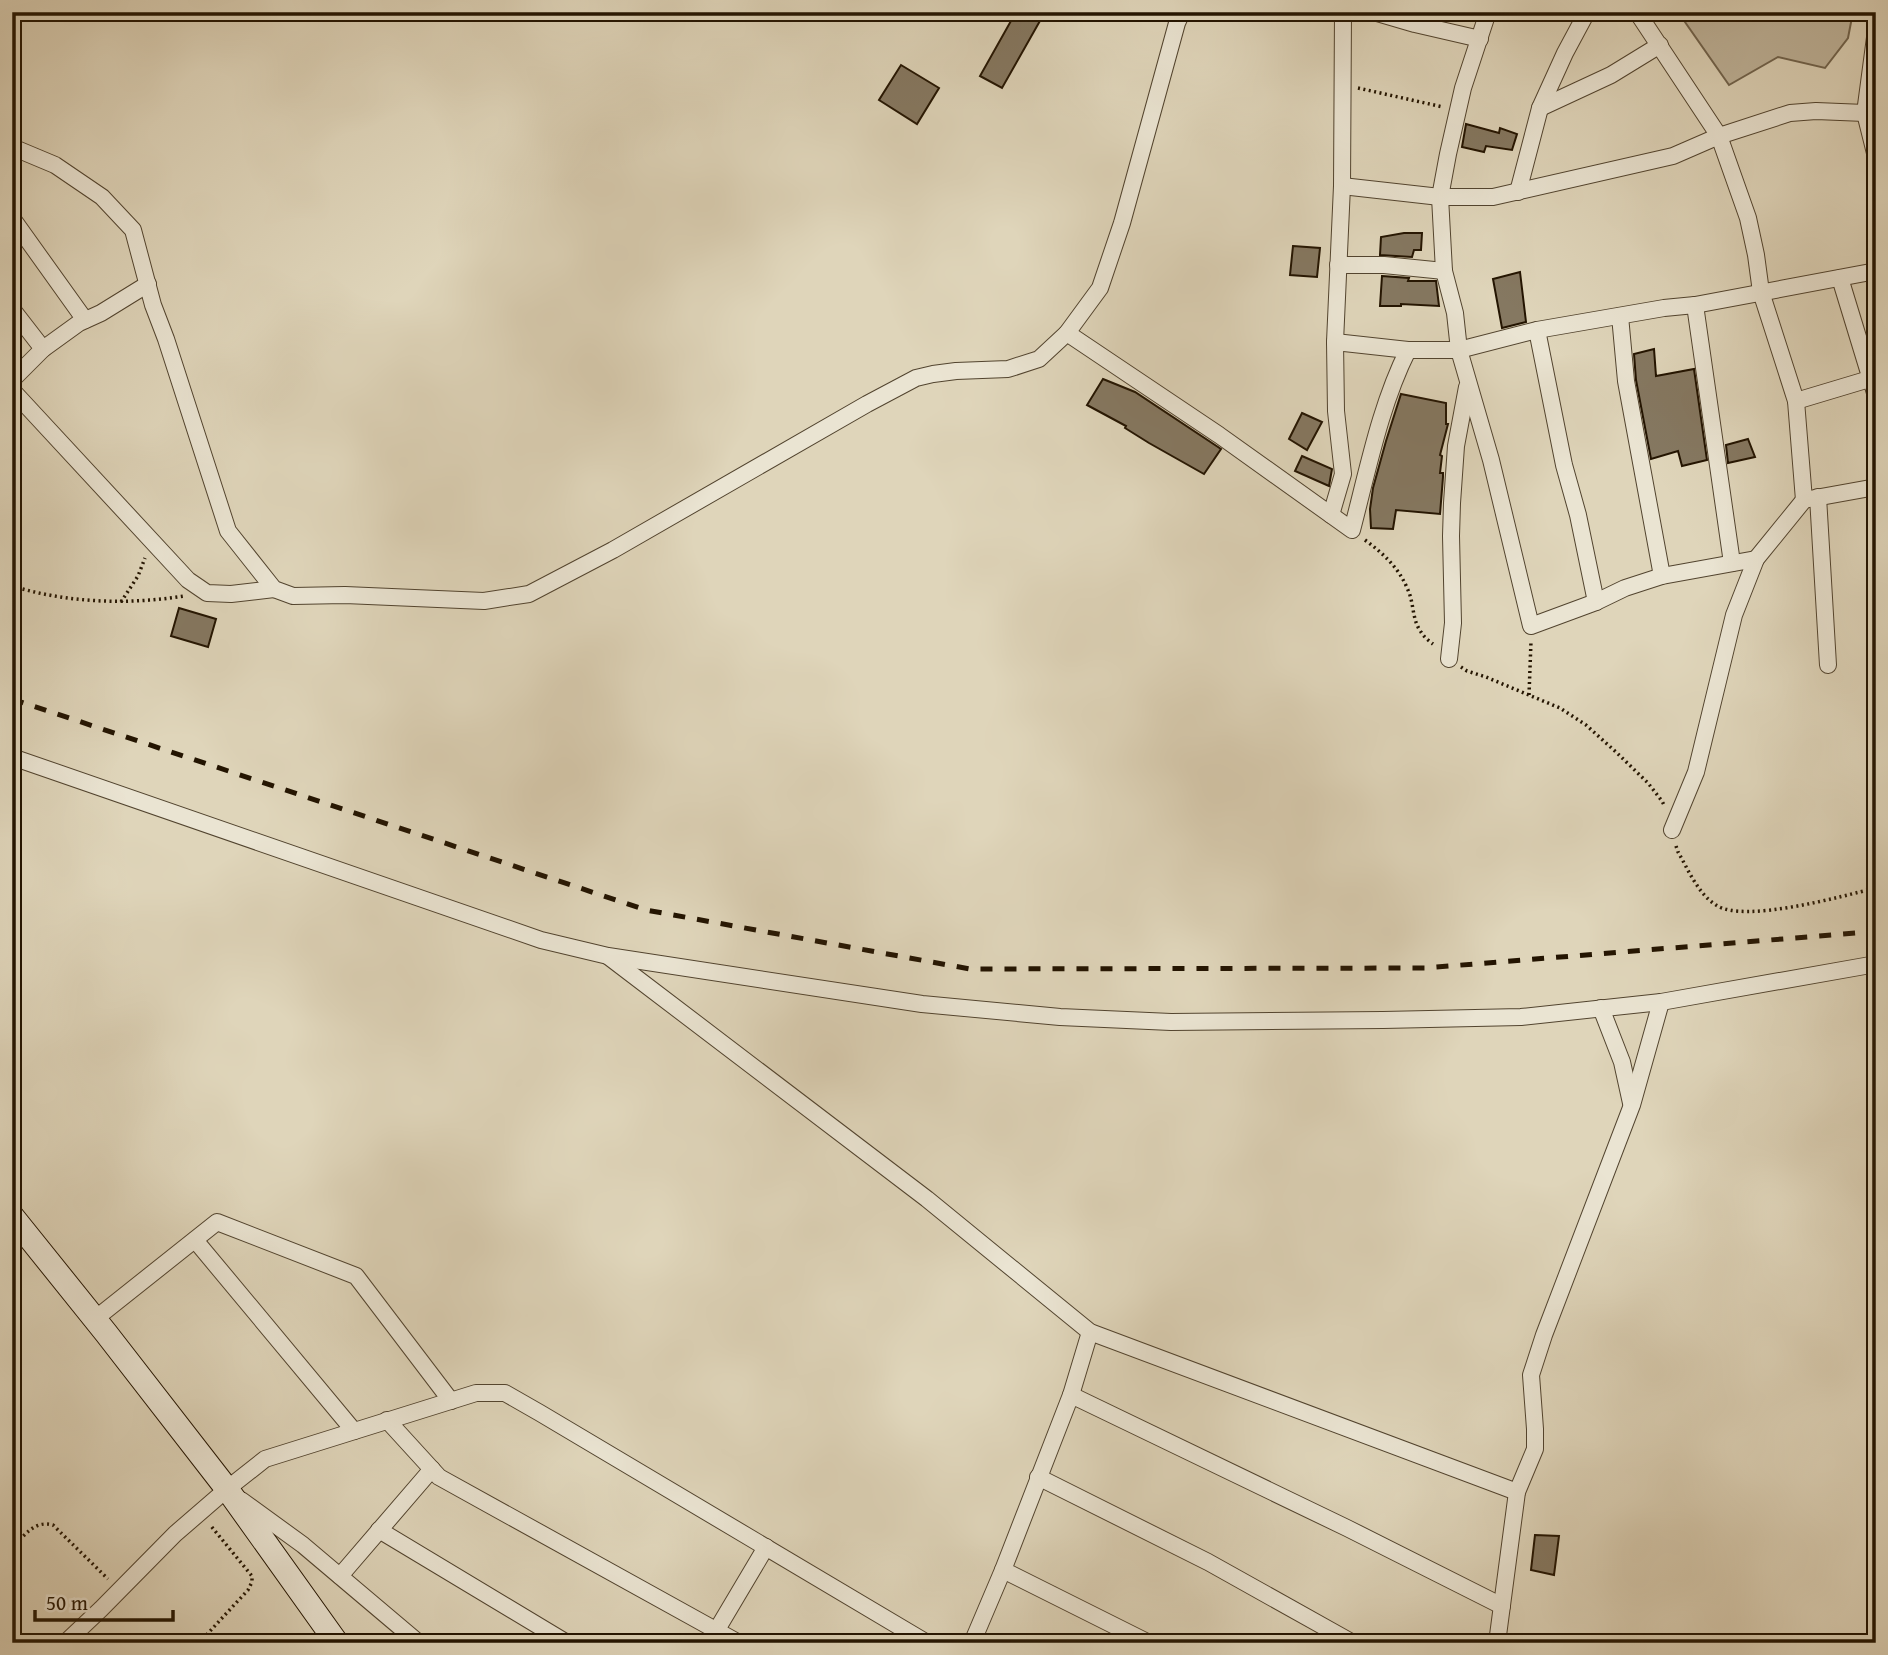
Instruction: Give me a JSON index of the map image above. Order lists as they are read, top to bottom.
{
  "scale_bar": "50 m"
}
